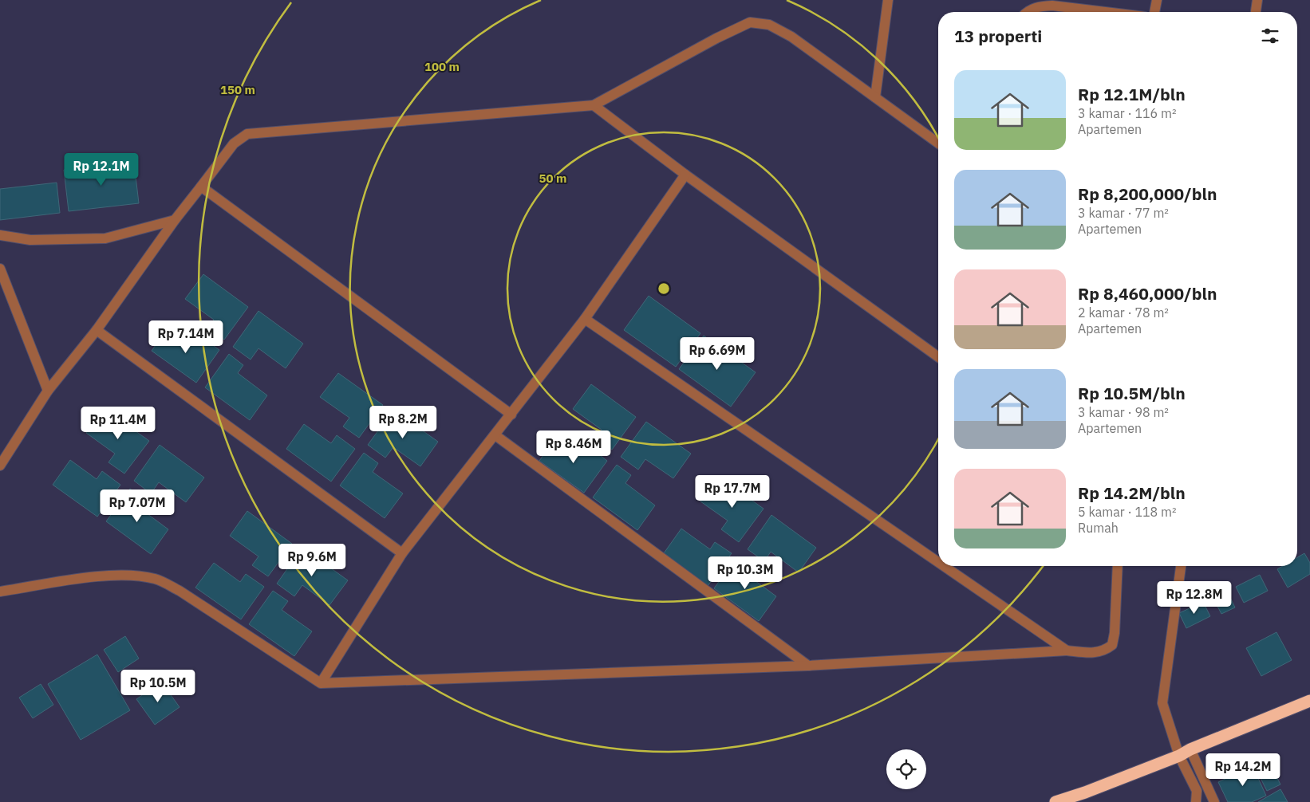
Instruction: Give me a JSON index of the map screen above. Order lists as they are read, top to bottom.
{
  "page": {
    "heading": "13 properti",
    "list": [
      {
        "name": "Rp 12.1M/bln",
        "note": "3 kamar · 116 m² · Apartemen"
      },
      {
        "name": "Rp 8,200,000/bln",
        "note": "3 kamar · 77 m² · Apartemen"
      },
      {
        "name": "Rp 8,460,000/bln",
        "note": "2 kamar · 78 m² · Apartemen"
      },
      {
        "name": "Rp 10.5M/bln",
        "note": "3 kamar · 98 m² · Apartemen"
      },
      {
        "name": "Rp 14.2M/bln",
        "note": "5 kamar · 118 m² · Rumah"
      }
    ],
    "price": [
      "Rp 12.1M",
      "Rp 7.14M",
      "Rp 6.69M",
      "Rp 8.2M",
      "Rp 11.4M",
      "Rp 8.46M",
      "Rp 17.7M",
      "Rp 7.07M",
      "Rp 9.6M",
      "Rp 10.3M",
      "Rp 12.8M",
      "Rp 10.5M",
      "Rp 14.2M"
    ]
  },
  "rings": ["100 m", "150 m", "50 m"]
}
